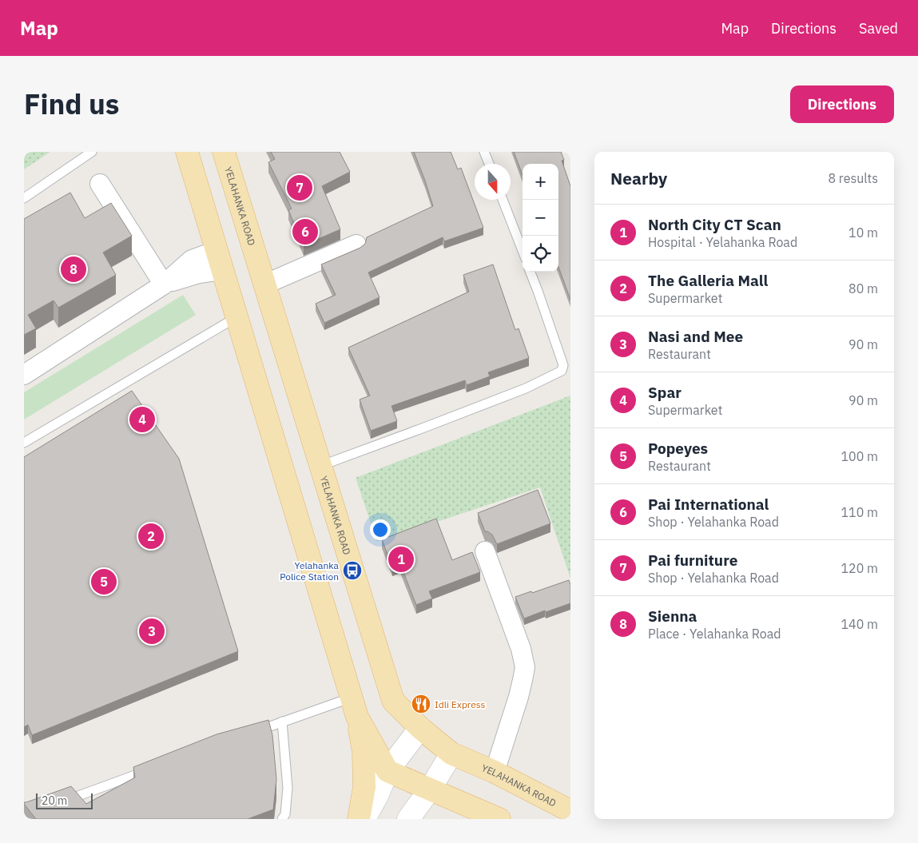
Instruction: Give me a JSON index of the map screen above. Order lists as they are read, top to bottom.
{
  "streets": {
    "main road": ["YELAHANKA ROAD"]
  },
  "places": {
    "bus stop": ["Yelahanka Police Station"],
    "restaurant": ["Idli Express"]
  },
  "scale_bar": "20 m",
  "north": "bottom",
  "page": {
    "header": "Map",
    "nav": ["Map", "Directions", "Saved"],
    "title": "Find us",
    "buttons": "Directions",
    "heading": ["Nearby", "8 results"],
    "map_buttons": ["+", "−"],
    "pins": [
      "7",
      "6",
      "8",
      "4",
      "2",
      "1",
      "5",
      "3"
    ],
    "list": [
      {
        "mark": "1",
        "name": "North City CT Scan",
        "note": "Hospital · Yelahanka Road",
        "value": "10 m"
      },
      {
        "mark": "2",
        "name": "The Galleria Mall",
        "note": "Supermarket",
        "value": "80 m"
      },
      {
        "mark": "3",
        "name": "Nasi and Mee",
        "note": "Restaurant",
        "value": "90 m"
      },
      {
        "mark": "4",
        "name": "Spar",
        "note": "Supermarket",
        "value": "90 m"
      },
      {
        "mark": "5",
        "name": "Popeyes",
        "note": "Restaurant",
        "value": "100 m"
      },
      {
        "mark": "6",
        "name": "Pai International",
        "note": "Shop · Yelahanka Road",
        "value": "110 m"
      },
      {
        "mark": "7",
        "name": "Pai furniture",
        "note": "Shop · Yelahanka Road",
        "value": "120 m"
      },
      {
        "mark": "8",
        "name": "Sienna",
        "note": "Place · Yelahanka Road",
        "value": "140 m"
      }
    ],
    "scale": "20 m"
  }
}
